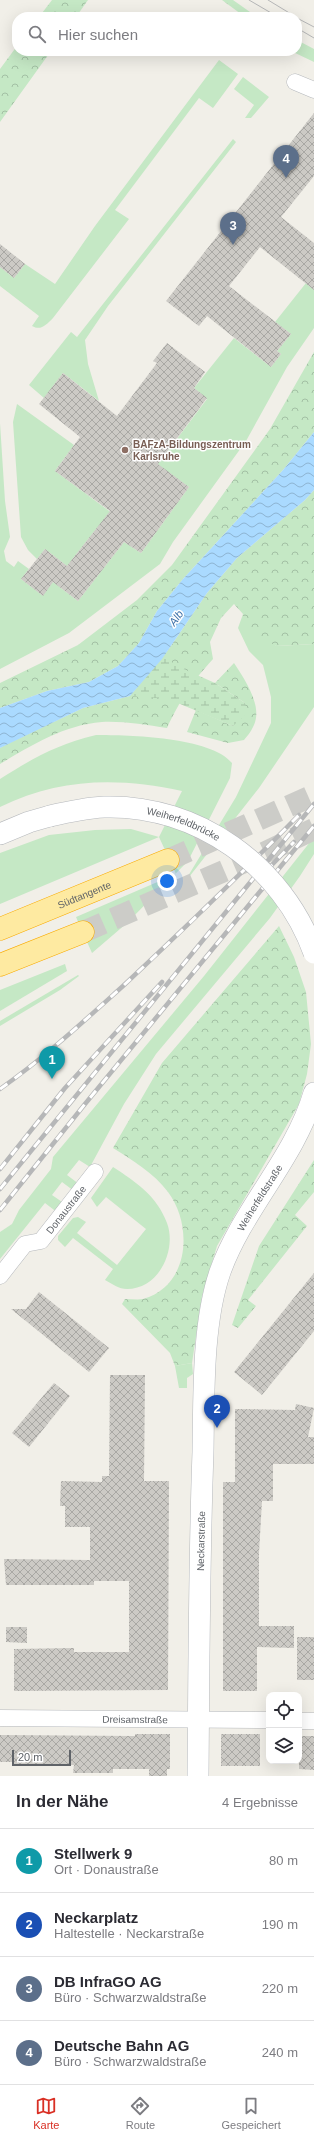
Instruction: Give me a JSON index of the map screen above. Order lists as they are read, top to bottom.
{
  "streets": {
    "highway": ["Südtangente"],
    "street": [
      "Weiherfeldbrücke",
      "Weiherfeldstraße",
      "Donaustraße",
      "Neckarstraße",
      "Dreisamstraße"
    ]
  },
  "crossings": [
    ["Weiherfeldstraße", "Neckarstraße"],
    ["Neckarstraße", "Dreisamstraße"]
  ],
  "water": ["Alb"],
  "places": ["BAFzA-Bildungszentrum Karlsruhe"],
  "scale_bar": "20 m",
  "page": {
    "search": "Hier suchen",
    "pins": [
      "4",
      "3",
      "1",
      "2"
    ],
    "scale": "20 m",
    "heading": ["In der Nähe", "4 Ergebnisse"],
    "list": [
      {
        "mark": "1",
        "name": "Stellwerk 9",
        "note": "Ort · Donaustraße",
        "value": "80 m"
      },
      {
        "mark": "2",
        "name": "Neckarplatz",
        "note": "Haltestelle · Neckarstraße",
        "value": "190 m"
      },
      {
        "mark": "3",
        "name": "DB InfraGO AG",
        "note": "Büro · Schwarzwaldstraße",
        "value": "220 m"
      },
      {
        "mark": "4",
        "name": "Deutsche Bahn AG",
        "note": "Büro · Schwarzwaldstraße",
        "value": "240 m"
      }
    ],
    "nav": ["Karte", "Route", "Gespeichert"]
  }
}
